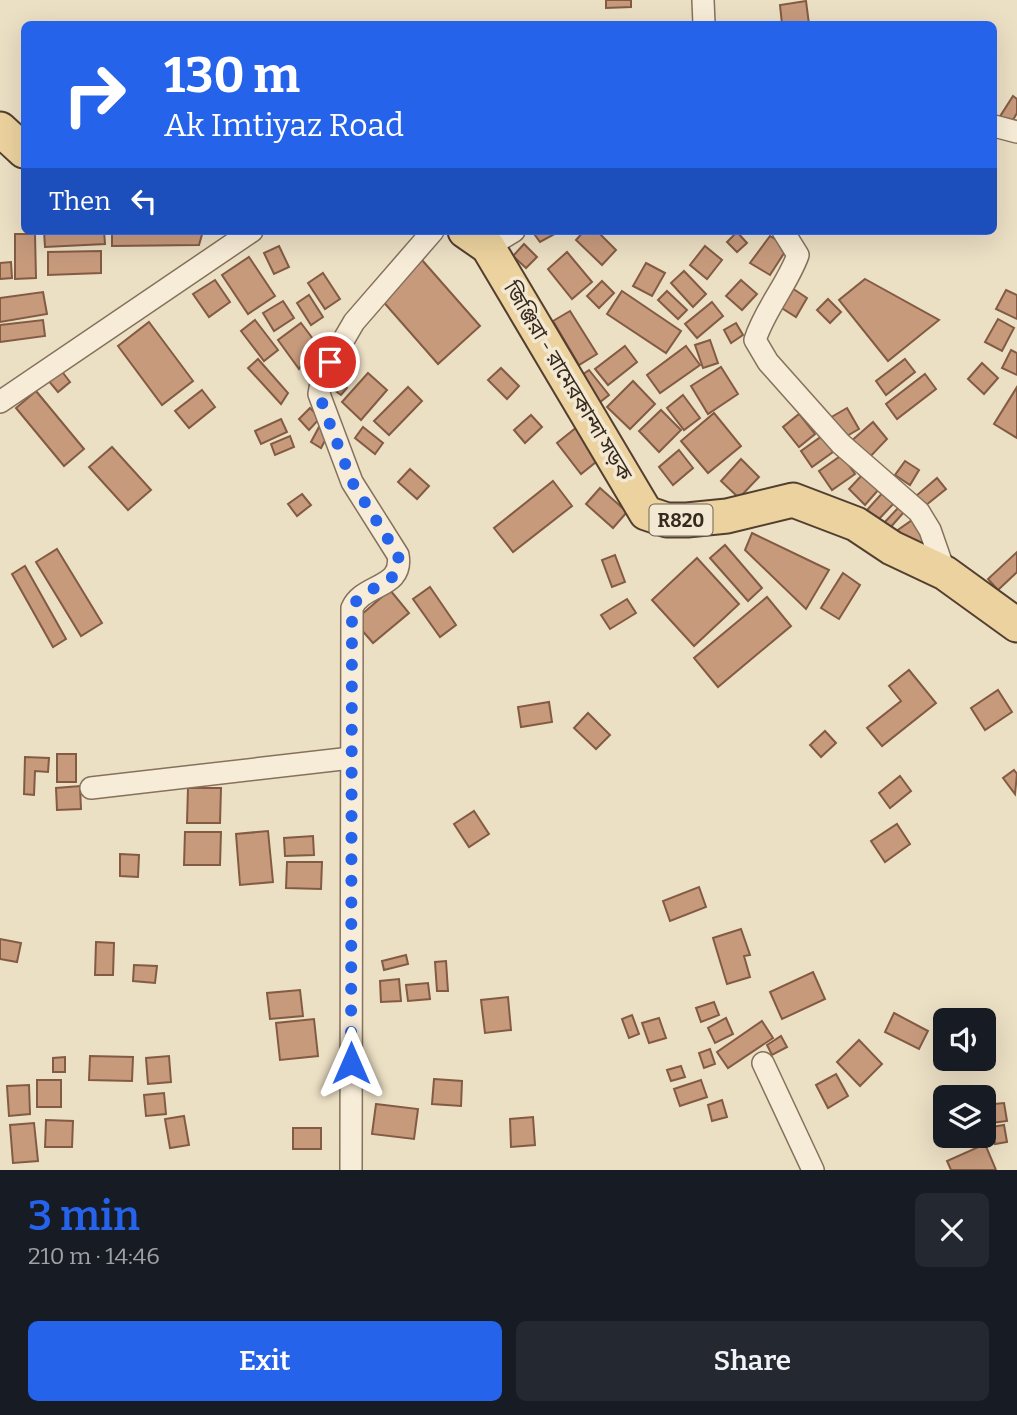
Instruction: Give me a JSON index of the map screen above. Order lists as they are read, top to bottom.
{
  "streets": {
    "main road": ["জিঞ্জিরা - রামেরকান্দা সড়ক", "R820"]
  },
  "page": {
    "turn": ["130 m", "Ak Imtiyaz Road"],
    "then": "Then",
    "heading": ["3 min", "210 m · 14:46"],
    "buttons": ["Exit", "Share"]
  }
}
